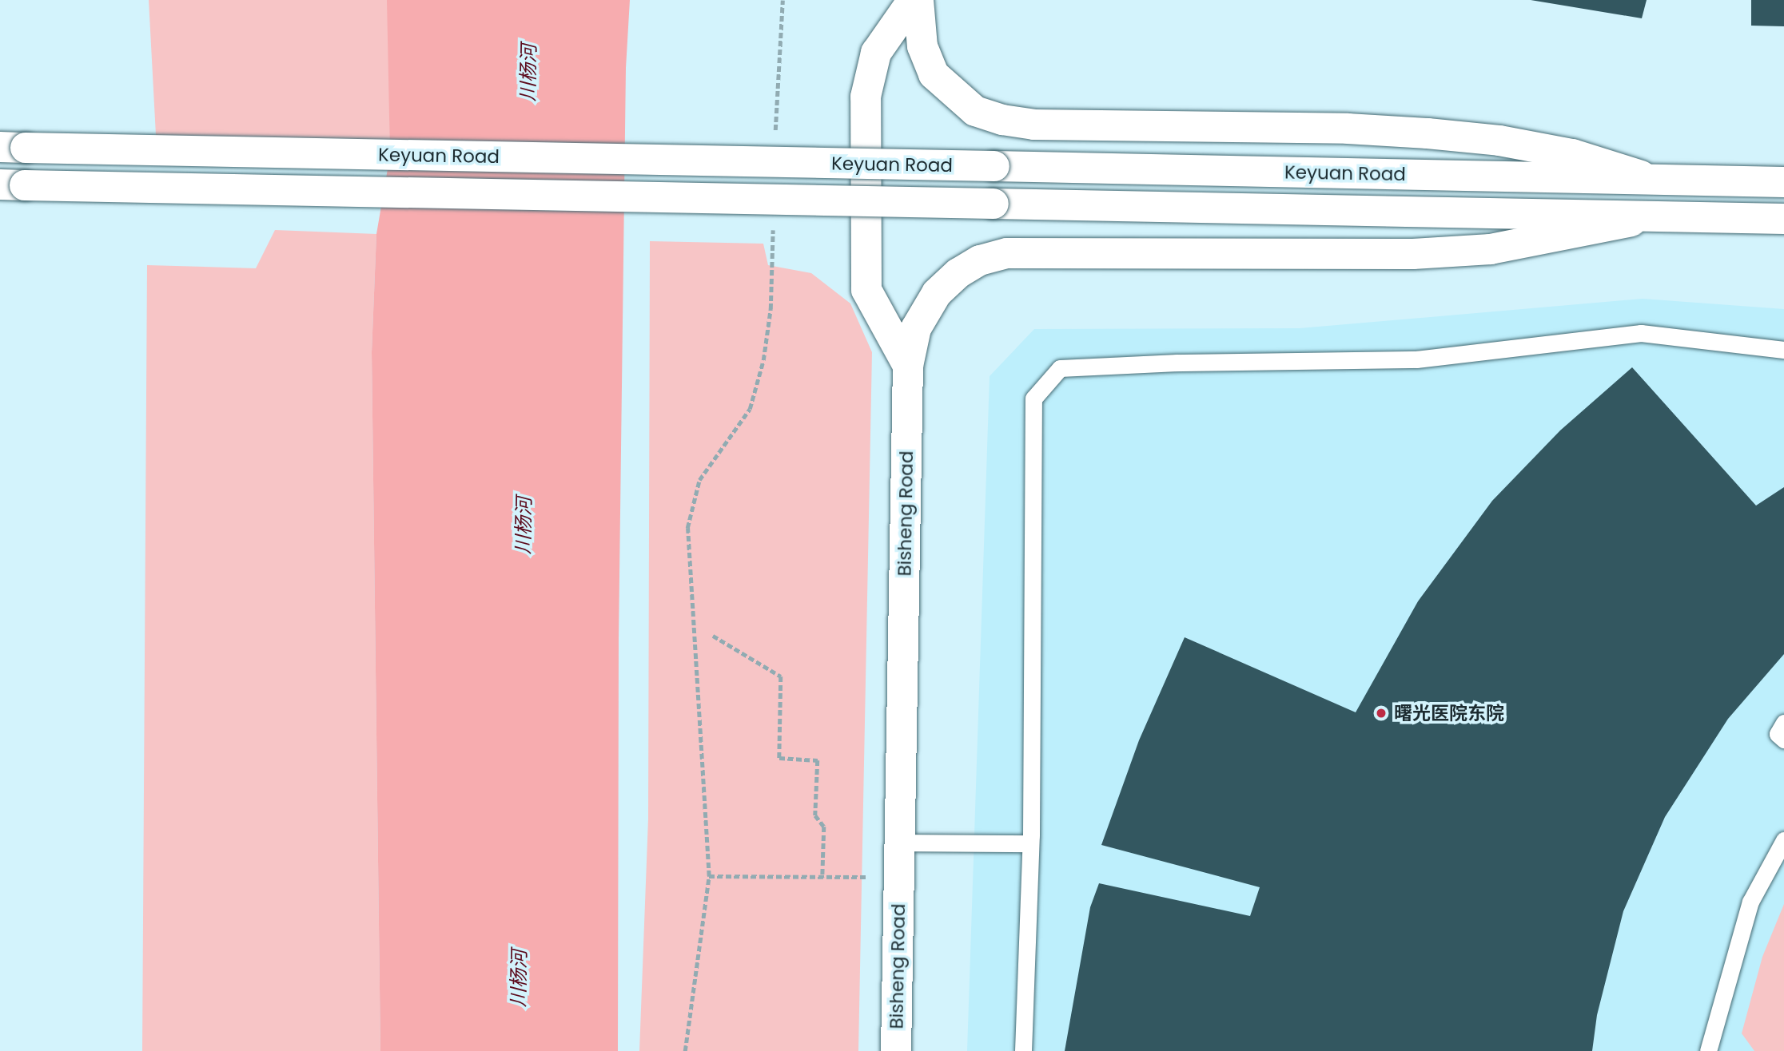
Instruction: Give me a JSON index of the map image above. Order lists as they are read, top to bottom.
{
  "streets": {
    "street": ["Keyuan Road", "Bisheng Road"]
  },
  "water": ["川杨河"],
  "places": ["曙光医院东院"]
}
